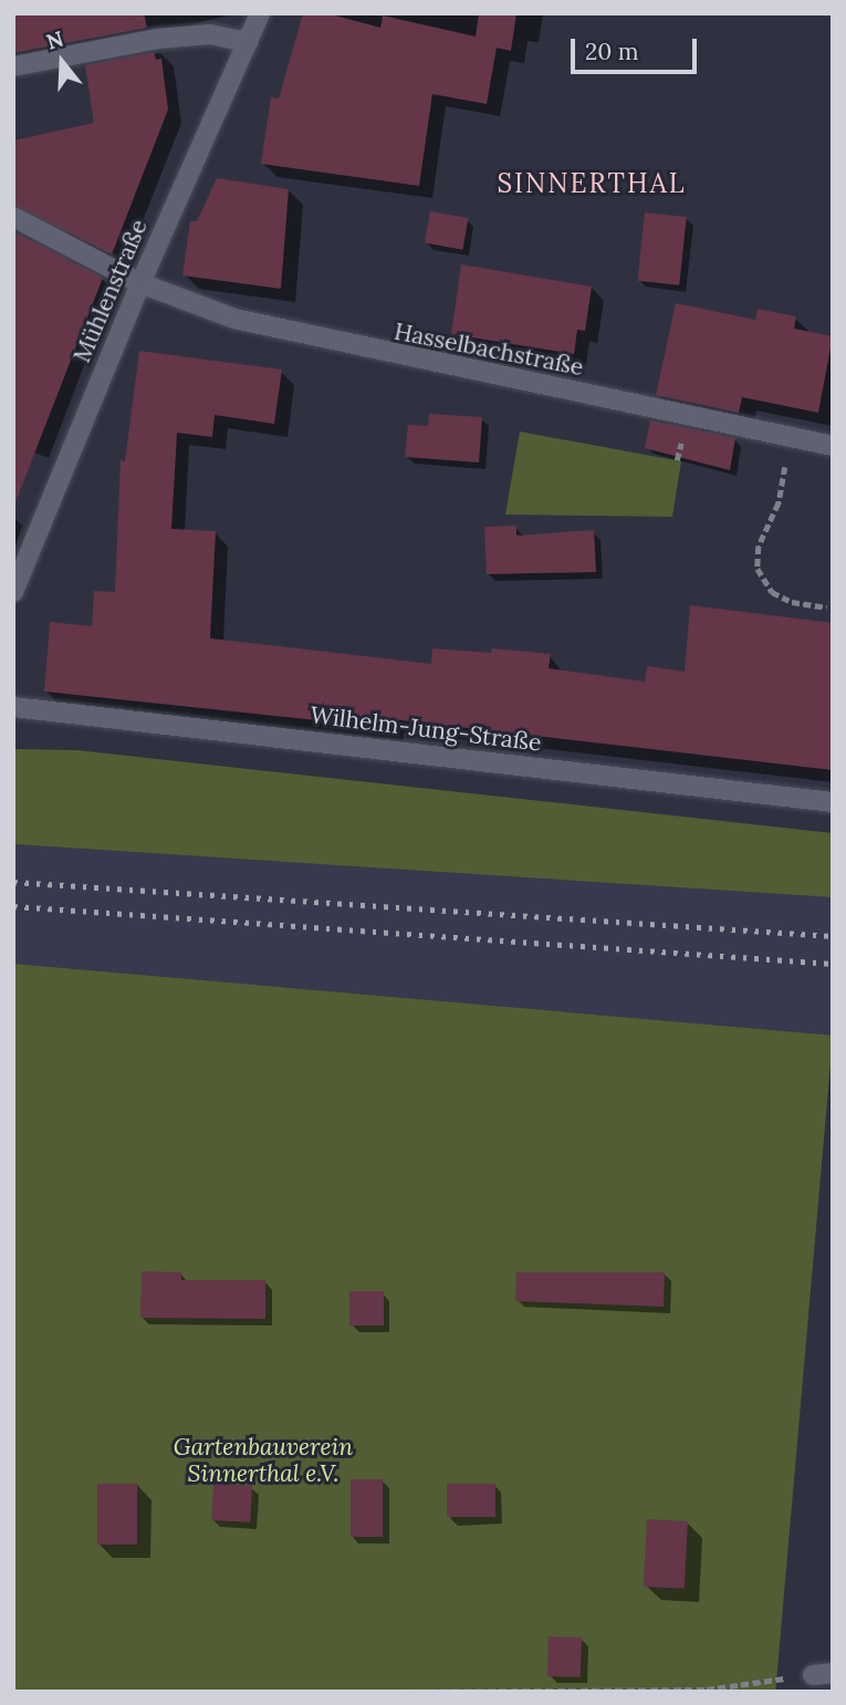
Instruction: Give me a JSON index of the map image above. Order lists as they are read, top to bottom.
{
  "streets": {
    "street": ["Mühlenstraße", "Hasselbachstraße", "Wilhelm-Jung-Straße"]
  },
  "crossings": [
    ["Mühlenstraße", "Hasselbachstraße"]
  ],
  "districts": ["SINNERTHAL"],
  "parks": ["Gartenbauverein Sinnerthal e.V."],
  "scale_bar": "20 m",
  "north": "top"
}
